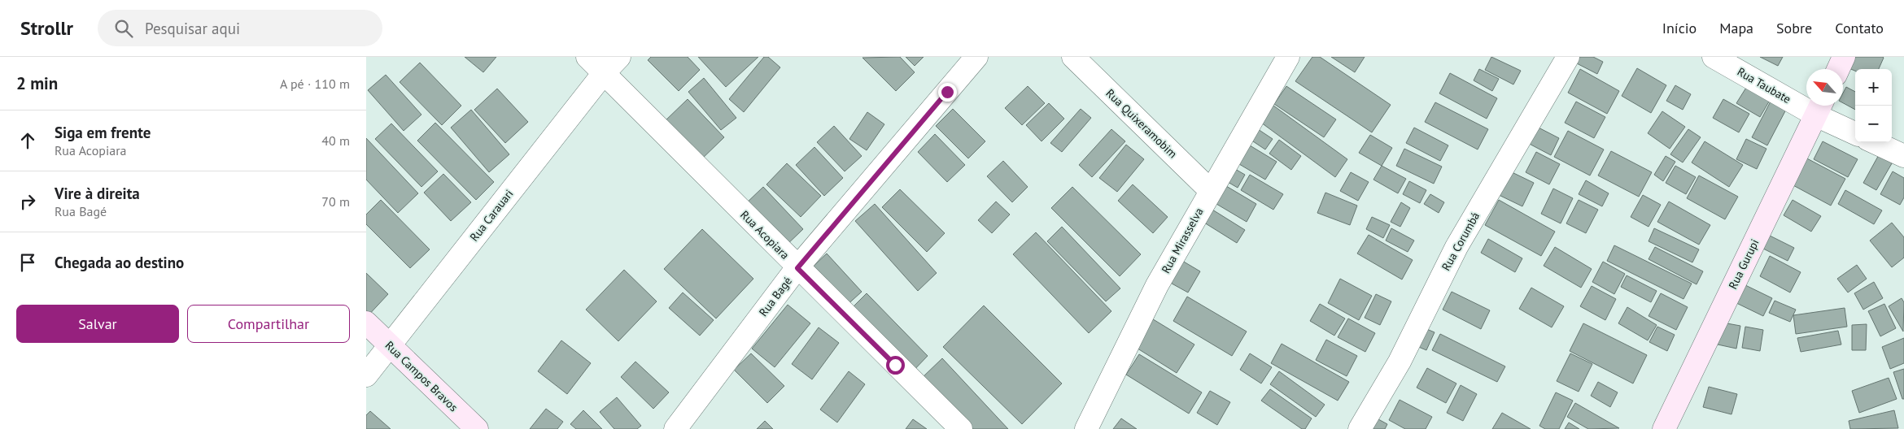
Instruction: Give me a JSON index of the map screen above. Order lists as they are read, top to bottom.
{
  "streets": {
    "street": [
      "Rua Taubate",
      "Rua Quixeramobim",
      "Rua Carauari",
      "Rua Acopiara",
      "Rua Mirasselva",
      "Rua Corumbá",
      "Rua Gurupi",
      "Rua Bagé",
      "Rua Campos Bravos"
    ]
  },
  "crossings": [
    ["Rua Taubate", "Rua Gurupi"],
    ["Rua Quixeramobim", "Rua Mirasselva"],
    ["Rua Carauari", "Rua Acopiara"],
    ["Rua Carauari", "Rua Campos Bravos"],
    ["Rua Acopiara", "Rua Bagé"]
  ],
  "north": "top left",
  "page": {
    "header": "Strollr",
    "search": "Pesquisar aqui",
    "nav": [
      "Início",
      "Mapa",
      "Sobre",
      "Contato"
    ],
    "heading": ["2 min", "A pé · 110 m"],
    "map_buttons": ["+", "−"],
    "list": [
      ["Siga em frente", "Rua Acopiara", "40 m"],
      ["Vire à direita", "Rua Bagé", "70 m"],
      "Chegada ao destino"
    ],
    "buttons": ["Salvar", "Compartilhar"]
  }
}
